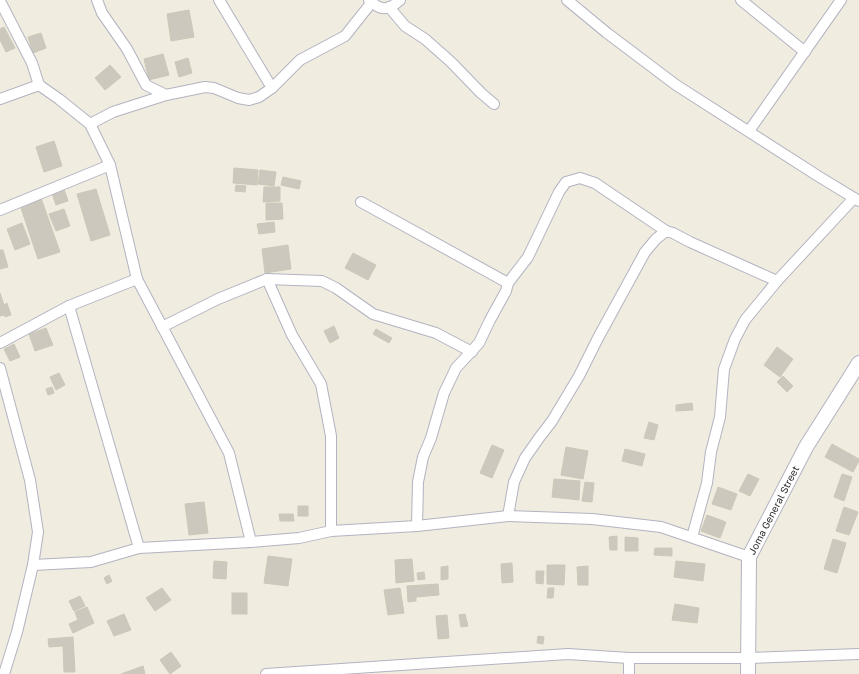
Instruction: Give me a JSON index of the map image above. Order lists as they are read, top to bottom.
{
  "streets": {
    "street": ["Joma General Street"]
  }
}
